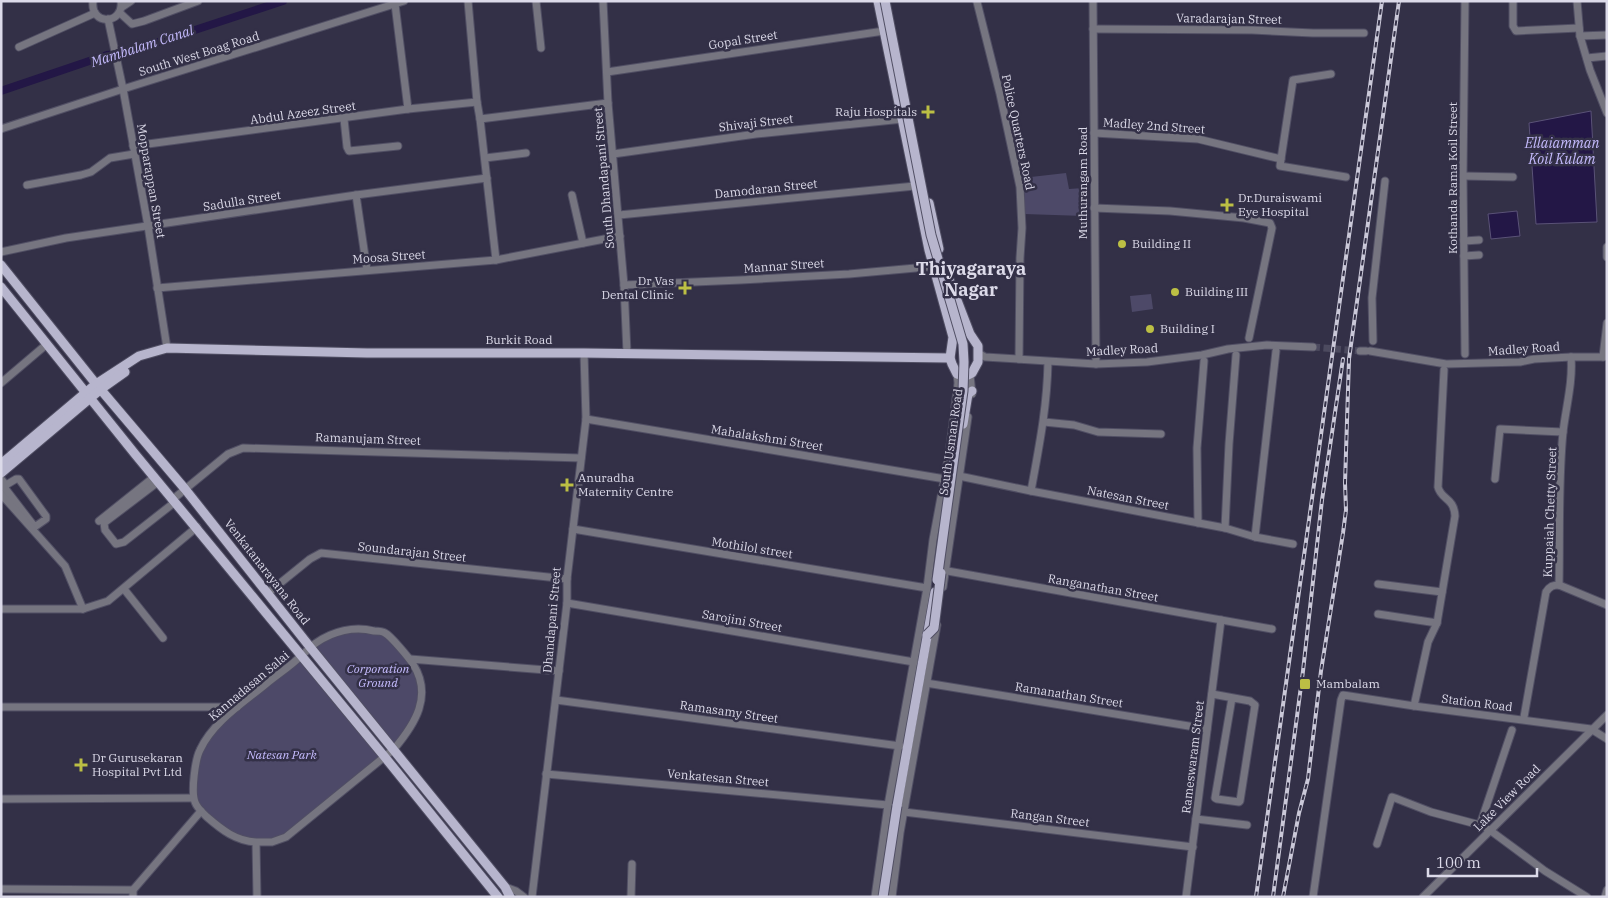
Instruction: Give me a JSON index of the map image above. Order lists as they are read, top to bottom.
{
  "streets": {
    "main road": ["Burkit Road", "South Usman Road", "Venkatanarayana Road"],
    "street": [
      "Varadarajan Street",
      "Gopal Street",
      "South West Boag Road",
      "Abdul Azeez Street",
      "Shivaji Street",
      "Madley 2nd Street",
      "Police Quarters Road",
      "South Dhandapani Street",
      "Kothanda Rama Koil Street",
      "Mopparappan Street",
      "Muthurangam Road",
      "Damodaran Street",
      "Sadulla Street",
      "Moosa Street",
      "Mannar Street",
      "Madley Road",
      "Mahalakshmi Street",
      "Ramanujam Street",
      "Natesan Street",
      "Kuppaiah Chetty Street",
      "Mothilol street",
      "Soundarajan Street",
      "Ranganathan Street",
      "Dhandapani Street",
      "Sarojini Street",
      "Kannadasan Salai",
      "Ramanathan Street",
      "Station Road",
      "Ramasamy Street",
      "Rameswaram Street",
      "Venkatesan Street",
      "Lake View Road",
      "Rangan Street"
    ]
  },
  "crossings": [
    ["Varadarajan Street", "Muthurangam Road"],
    ["Gopal Street", "South Dhandapani Street"],
    ["South West Boag Road", "Mopparappan Street"],
    ["Abdul Azeez Street", "Mopparappan Street"],
    ["Shivaji Street", "South Dhandapani Street"],
    ["Madley 2nd Street", "Muthurangam Road"],
    ["Police Quarters Road", "Madley Road"],
    ["South Dhandapani Street", "Damodaran Street"],
    ["South Dhandapani Street", "Moosa Street"],
    ["South Dhandapani Street", "Mannar Street"],
    ["South Dhandapani Street", "Burkit Road"],
    ["Mopparappan Street", "Sadulla Street"],
    ["Mopparappan Street", "Moosa Street"],
    ["Mopparappan Street", "Burkit Road"],
    ["Muthurangam Road", "Madley Road"],
    ["Burkit Road", "Madley Road"],
    ["Burkit Road", "South Usman Road"],
    ["Burkit Road", "Venkatanarayana Road"],
    ["Burkit Road", "Dhandapani Street"],
    ["Madley Road", "South Usman Road"],
    ["Madley Road", "Kuppaiah Chetty Street"],
    ["Mahalakshmi Street", "South Usman Road"],
    ["Mahalakshmi Street", "Dhandapani Street"],
    ["Ramanujam Street", "Venkatanarayana Road"],
    ["Ramanujam Street", "Dhandapani Street"],
    ["South Usman Road", "Natesan Street"],
    ["South Usman Road", "Mothilol street"],
    ["South Usman Road", "Ranganathan Street"],
    ["South Usman Road", "Sarojini Street"],
    ["South Usman Road", "Ramanathan Street"],
    ["South Usman Road", "Ramasamy Street"],
    ["South Usman Road", "Venkatesan Street"],
    ["South Usman Road", "Rangan Street"],
    ["Mothilol street", "Dhandapani Street"],
    ["Soundarajan Street", "Venkatanarayana Road"],
    ["Soundarajan Street", "Dhandapani Street"],
    ["Venkatanarayana Road", "Kannadasan Salai"],
    ["Ranganathan Street", "Rameswaram Street"],
    ["Dhandapani Street", "Sarojini Street"],
    ["Dhandapani Street", "Ramasamy Street"],
    ["Dhandapani Street", "Venkatesan Street"],
    ["Ramanathan Street", "Rameswaram Street"],
    ["Station Road", "Lake View Road"],
    ["Rameswaram Street", "Rangan Street"],
    ["Venkatesan Street", "Rangan Street"]
  ],
  "districts": ["Thiyagaraya Nagar"],
  "water": ["Mambalam Canal", "Ellaiamman Koil Kulam"],
  "parks": ["Corporation Ground", "Natesan Park"],
  "places": {
    "health": [
      "Raju Hospitals",
      "Dr.Duraiswami Eye Hospital",
      "Dr Vas Dental Clinic",
      "Anuradha Maternity Centre",
      "Dr Gurusekaran Hospital Pvt Ltd"
    ],
    "other": ["Building II", "Building III", "Building I"],
    "transit": ["Mambalam"]
  },
  "scale_bar": "100 m"
}
